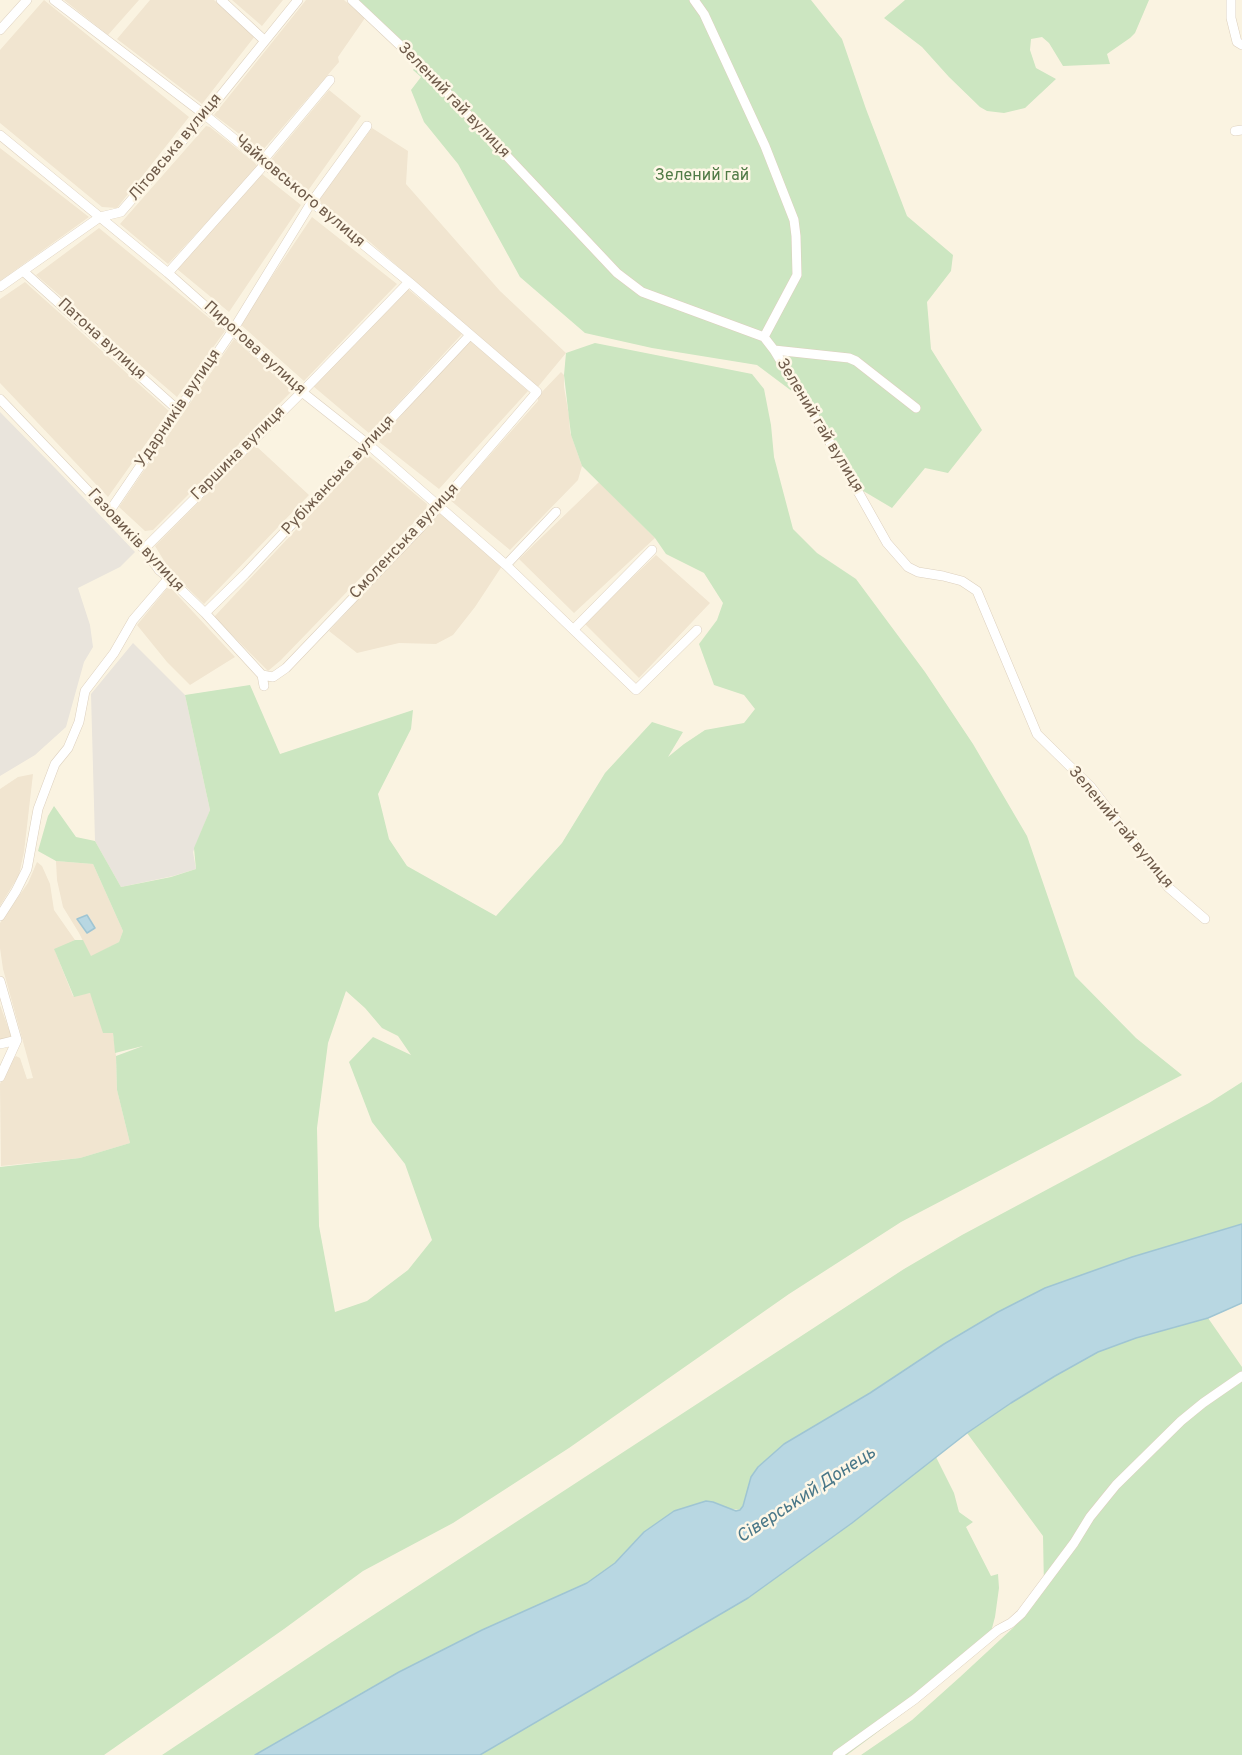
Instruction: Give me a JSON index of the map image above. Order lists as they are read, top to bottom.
{
  "streets": {
    "street": [
      "Зелений гай вулиця",
      "Літовська вулиця",
      "Чайковського вулиця",
      "Патона вулиця",
      "Пирогова вулиця",
      "Ударників вулиця",
      "Гаршина вулиця",
      "Рубіжанська вулиця",
      "Газовиків вулиця",
      "Смоленська вулиця"
    ]
  },
  "crossings": [
    ["Літовська вулиця", "Чайковського вулиця"],
    ["Літовська вулиця", "Патона вулиця"],
    ["Літовська вулиця", "Пирогова вулиця"],
    ["Чайковського вулиця", "Ударників вулиця"],
    ["Чайковського вулиця", "Гаршина вулиця"],
    ["Чайковського вулиця", "Рубіжанська вулиця"],
    ["Чайковського вулиця", "Смоленська вулиця"],
    ["Патона вулиця", "Ударників вулиця"],
    ["Пирогова вулиця", "Ударників вулиця"],
    ["Пирогова вулиця", "Гаршина вулиця"],
    ["Пирогова вулиця", "Рубіжанська вулиця"],
    ["Пирогова вулиця", "Смоленська вулиця"],
    ["Ударників вулиця", "Газовиків вулиця"],
    ["Гаршина вулиця", "Газовиків вулиця"],
    ["Рубіжанська вулиця", "Газовиків вулиця"],
    ["Газовиків вулиця", "Смоленська вулиця"]
  ],
  "water": ["Сіверський Донець"],
  "parks": ["Зелений гай"]
}
